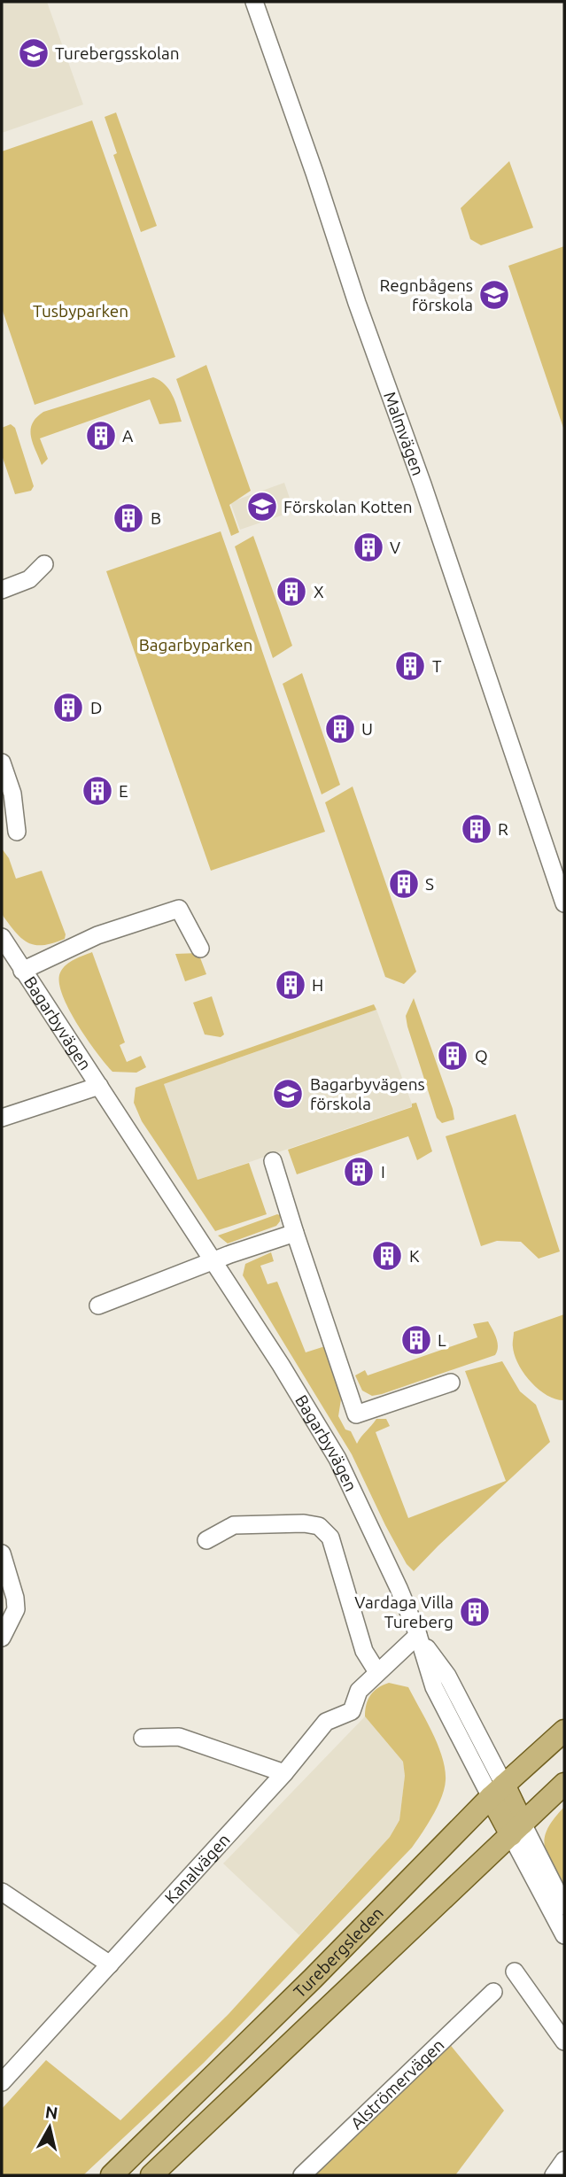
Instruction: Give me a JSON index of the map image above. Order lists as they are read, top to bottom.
{
  "streets": {
    "main road": ["Turebergsleden"],
    "street": [
      "Malmvägen",
      "Bagarbyvägen",
      "Kanalvägen",
      "Alströmervägen"
    ]
  },
  "crossings": [
    ["Bagarbyvägen", "Kanalvägen"],
    ["Bagarbyvägen", "Turebergsleden"]
  ],
  "parks": ["Tusbyparken", "Bagarbyparken"],
  "places": {
    "school or university": [
      "Turebergsskolan",
      "Regnbågens förskola",
      "Förskolan Kotten",
      "Bagarbyvägens förskola"
    ],
    "building": [
      "A",
      "B",
      "V",
      "X",
      "T",
      "D",
      "U",
      "E",
      "R",
      "S",
      "H",
      "Q",
      "I",
      "K",
      "L",
      "Vardaga Villa Tureberg"
    ]
  },
  "north": "top"
}
